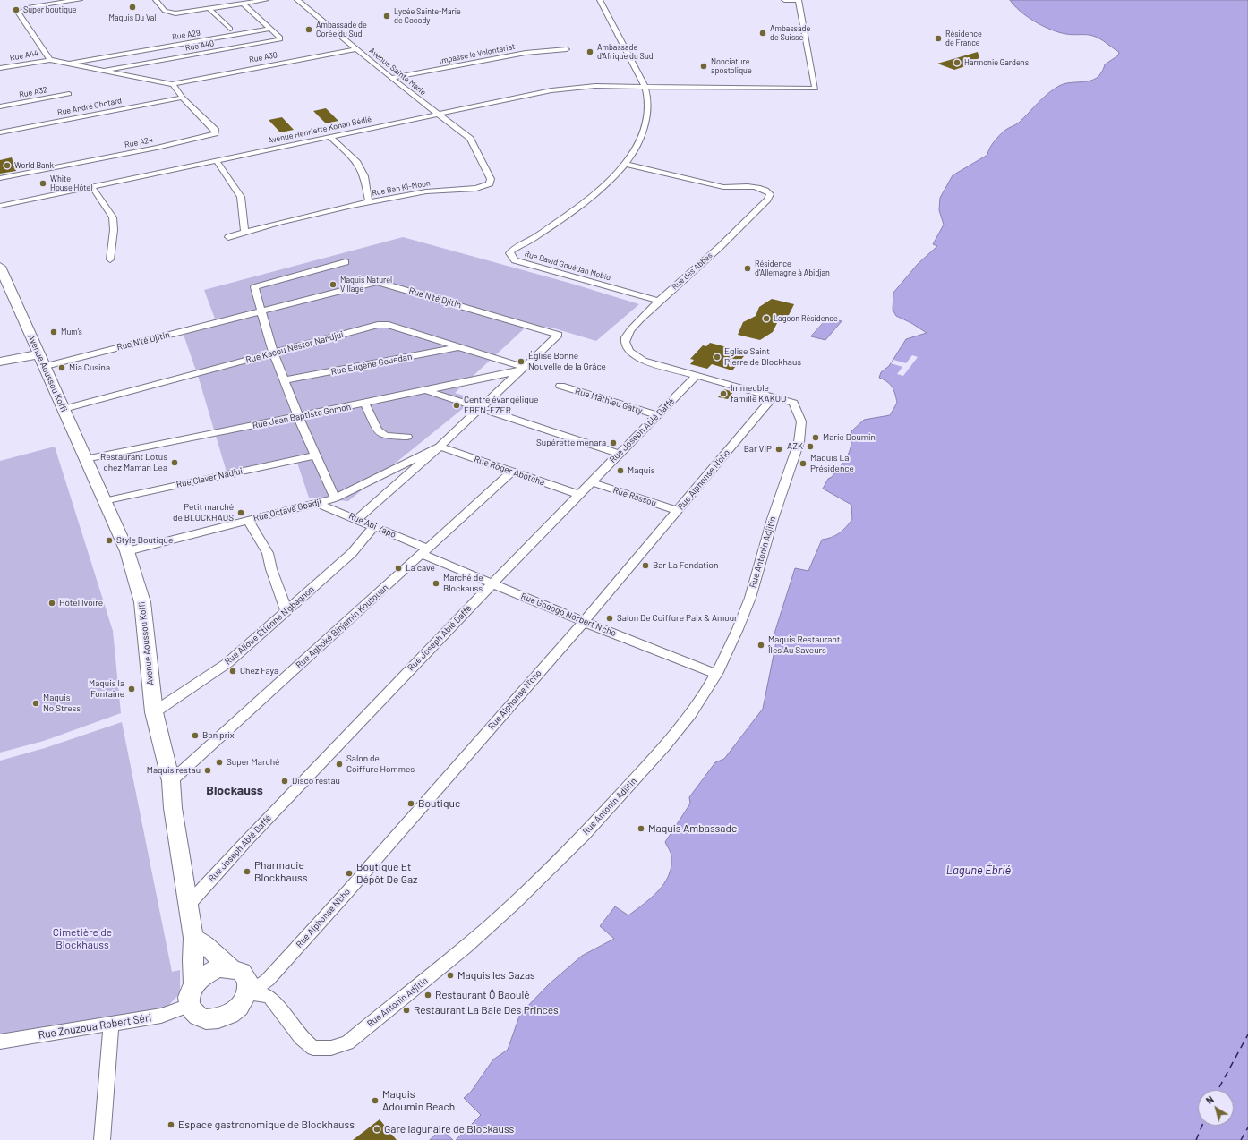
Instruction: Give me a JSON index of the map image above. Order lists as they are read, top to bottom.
{
  "streets": {
    "street": [
      "Rue A29",
      "Rue A40",
      "Impasse le Volontariat",
      "Rue A44",
      "Rue A30",
      "Avenue Sainte Marie",
      "Rue A32",
      "Rue André Chotard",
      "Avenue Henriette Konan Bédié",
      "Rue A24",
      "Rue Ban Ki-Moon",
      "Rue David Gouédan Mobio",
      "Rue des Abbés",
      "Rue N'té Djitin",
      "Rue Kacou Nestor Nandjui",
      "Rue Eugène Gouedan",
      "Avenue Aoussou Koffi",
      "Rue Mathieu Gatty",
      "Rue Jean Baptiste Gomon",
      "Rue Joseph Ablé Daffé",
      "Rue Roger Abotcha",
      "Rue Claver Nadjui",
      "Rue Alphonse N'cho",
      "Rue Rassou",
      "Rue Octave Gbadji",
      "Rue Abi Yapo",
      "Rue Antonin Adjitin",
      "Rue Godogo Norbert N'cho",
      "Rue Alloue Étienne N'gbagnon",
      "Rue Agboké Binjamin Koutouan",
      "Rue Zouzoua Robert Séri"
    ]
  },
  "crossings": [
    ["Rue A29", "Rue A40"],
    ["Impasse le Volontariat", "Avenue Sainte Marie"],
    ["Rue A30", "Avenue Sainte Marie"],
    ["Rue A30", "Rue A24"],
    ["Avenue Sainte Marie", "Avenue Henriette Konan Bédié"],
    ["Avenue Sainte Marie", "Rue Ban Ki-Moon"],
    ["Rue André Chotard", "Rue A24"],
    ["Avenue Henriette Konan Bédié", "Rue Ban Ki-Moon"],
    ["Avenue Henriette Konan Bédié", "Rue David Gouédan Mobio"],
    ["Rue David Gouédan Mobio", "Rue des Abbés"],
    ["Rue des Abbés", "Rue Joseph Ablé Daffé"],
    ["Rue des Abbés", "Rue Alphonse N'cho"],
    ["Rue des Abbés", "Rue Antonin Adjitin"],
    ["Rue N'té Djitin", "Rue Kacou Nestor Nandjui"],
    ["Rue N'té Djitin", "Avenue Aoussou Koffi"],
    ["Rue N'té Djitin", "Rue Jean Baptiste Gomon"],
    ["Rue N'té Djitin", "Rue Roger Abotcha"],
    ["Rue N'té Djitin", "Rue Octave Gbadji"],
    ["Rue N'té Djitin", "Rue Abi Yapo"],
    ["Rue Kacou Nestor Nandjui", "Rue Eugène Gouedan"],
    ["Rue Kacou Nestor Nandjui", "Avenue Aoussou Koffi"],
    ["Rue Kacou Nestor Nandjui", "Rue Jean Baptiste Gomon"],
    ["Avenue Aoussou Koffi", "Rue Jean Baptiste Gomon"],
    ["Avenue Aoussou Koffi", "Rue Joseph Ablé Daffé"],
    ["Avenue Aoussou Koffi", "Rue Claver Nadjui"],
    ["Avenue Aoussou Koffi", "Rue Alphonse N'cho"],
    ["Avenue Aoussou Koffi", "Rue Octave Gbadji"],
    ["Avenue Aoussou Koffi", "Rue Antonin Adjitin"],
    ["Avenue Aoussou Koffi", "Rue Alloue Étienne N'gbagnon"],
    ["Avenue Aoussou Koffi", "Rue Agboké Binjamin Koutouan"],
    ["Avenue Aoussou Koffi", "Rue Zouzoua Robert Séri"],
    ["Rue Mathieu Gatty", "Rue Joseph Ablé Daffé"],
    ["Rue Joseph Ablé Daffé", "Rue Roger Abotcha"],
    ["Rue Joseph Ablé Daffé", "Rue Rassou"],
    ["Rue Joseph Ablé Daffé", "Rue Godogo Norbert N'cho"],
    ["Rue Roger Abotcha", "Rue Octave Gbadji"],
    ["Rue Roger Abotcha", "Rue Agboké Binjamin Koutouan"],
    ["Rue Alphonse N'cho", "Rue Rassou"],
    ["Rue Alphonse N'cho", "Rue Antonin Adjitin"],
    ["Rue Alphonse N'cho", "Rue Godogo Norbert N'cho"],
    ["Rue Alphonse N'cho", "Rue Zouzoua Robert Séri"],
    ["Rue Octave Gbadji", "Rue Abi Yapo"],
    ["Rue Abi Yapo", "Rue Godogo Norbert N'cho"],
    ["Rue Abi Yapo", "Rue Alloue Étienne N'gbagnon"],
    ["Rue Abi Yapo", "Rue Agboké Binjamin Koutouan"],
    ["Rue Antonin Adjitin", "Rue Godogo Norbert N'cho"],
    ["Rue Antonin Adjitin", "Rue Zouzoua Robert Séri"],
    ["Rue Godogo Norbert N'cho", "Rue Agboké Binjamin Koutouan"]
  ],
  "districts": ["Blockauss"],
  "water": ["Lagune Ébrié"],
  "parks": ["Cimetière de Blockhauss"],
  "places": [
    "Maquis Du Val",
    "Super boutique",
    "Lycée Sainte-Marie de Cocody",
    "Ambassade de Corée du Sud",
    "Ambassade de Suisse",
    "Résidence de France",
    "Ambassade d'Afrique du Sud",
    "Harmonie Gardens",
    "Nonciature apostolique",
    "World Bank",
    "White House Hôtel",
    "Résidence d’Allemagne à Abidjan",
    "Maquis Naturel Village",
    "Lagoon Résidence",
    "Mum’s",
    "Eglise Saint Pierre de Blockhaus",
    "Église Bonne Nouvelle de la Grâce",
    "Mia Cusina",
    "Immeuble famille KAKOU",
    "Centre évangélique EBEN-EZER",
    "Marie Doumin",
    "Supérette menara",
    "AZK",
    "Bar VIP",
    "Restaurant Lotus chez Maman Lea",
    "Maquis La Présidence",
    "Maquis",
    "Petit marché de BLOCKHAUS",
    "Style Boutique",
    "Bar La Fondation",
    "La cave",
    "Marché de Blockauss",
    "Hôtel Ivoire",
    "Salon De Coiffure Paix & Amour",
    "Maquis Restaurant Îles Au Saveurs",
    "Chez Faya",
    "Maquis la Fontaine",
    "Maquis No Stress",
    "Bon prix",
    "Super Marché",
    "Salon de Coiffure Hommes",
    "Maquis restau",
    "Disco restau",
    "Boutique",
    "Maquis Ambassade",
    "Pharmacie Blockhauss",
    "Boutique Et Dépôt De Gaz",
    "Maquis les Gazas",
    "Restaurant Ô Baoulé",
    "Restaurant La Baie Des Princes",
    "Maquis Adoumin Beach",
    "Espace gastronomique de Blockhauss",
    "Gare lagunaire de Blockauss"
  ],
  "north": "top left"
}
